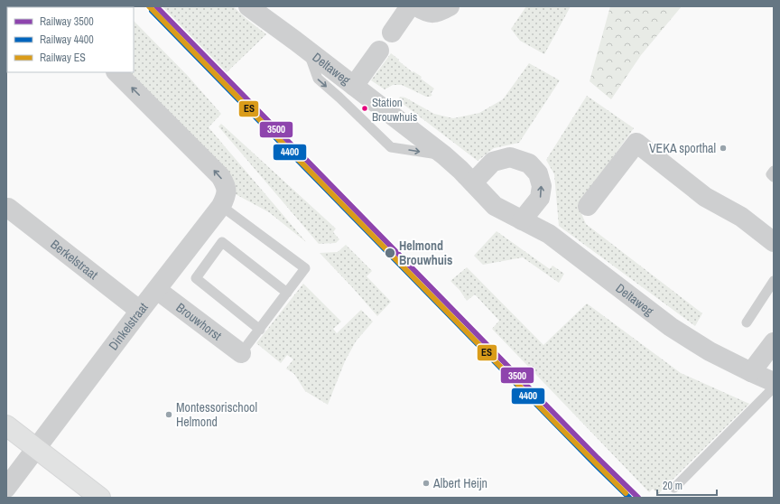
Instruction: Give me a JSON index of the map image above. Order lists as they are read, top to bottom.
{
  "streets": {
    "street": [
      "Deltaweg",
      "Berkelstraat",
      "Brouwhorst",
      "Dinkelstraat"
    ]
  },
  "crossings": [
    ["Berkelstraat", "Dinkelstraat"],
    ["Brouwhorst", "Dinkelstraat"]
  ],
  "places": [
    "Station Brouwhuis",
    "VEKA sporthal",
    "Helmond Brouwhuis",
    "Montessorischool Helmond",
    "Albert Heijn"
  ],
  "lines": ["rail line 3500", "rail line ES", "rail line 4400"],
  "legend": ["Railway 3500", "Railway 4400", "Railway ES"],
  "scale_bar": "20 m"
}
